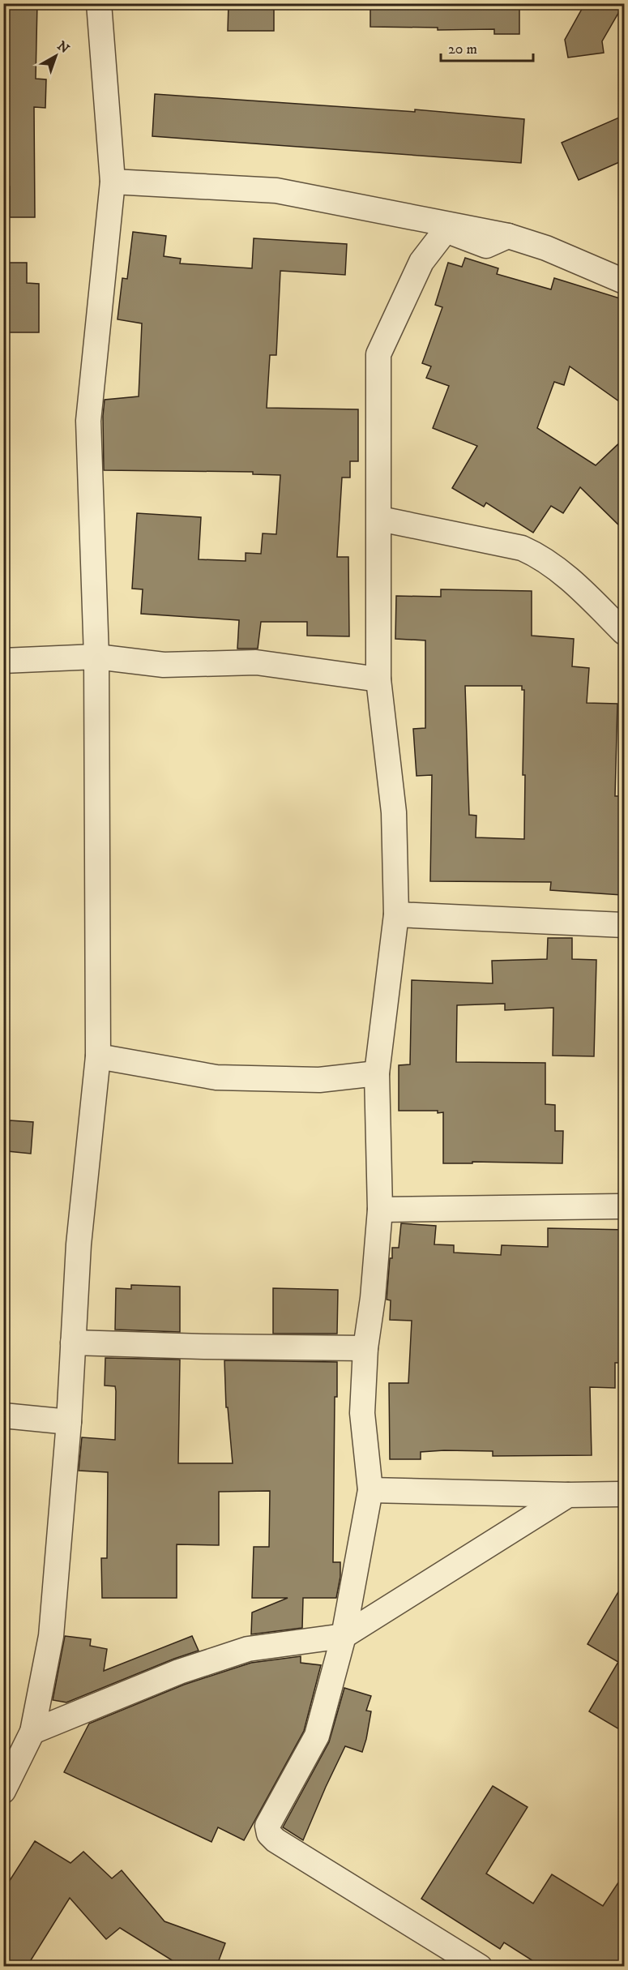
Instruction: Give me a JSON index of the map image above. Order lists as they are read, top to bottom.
{
  "scale_bar": "20 m",
  "north": "top right"
}
